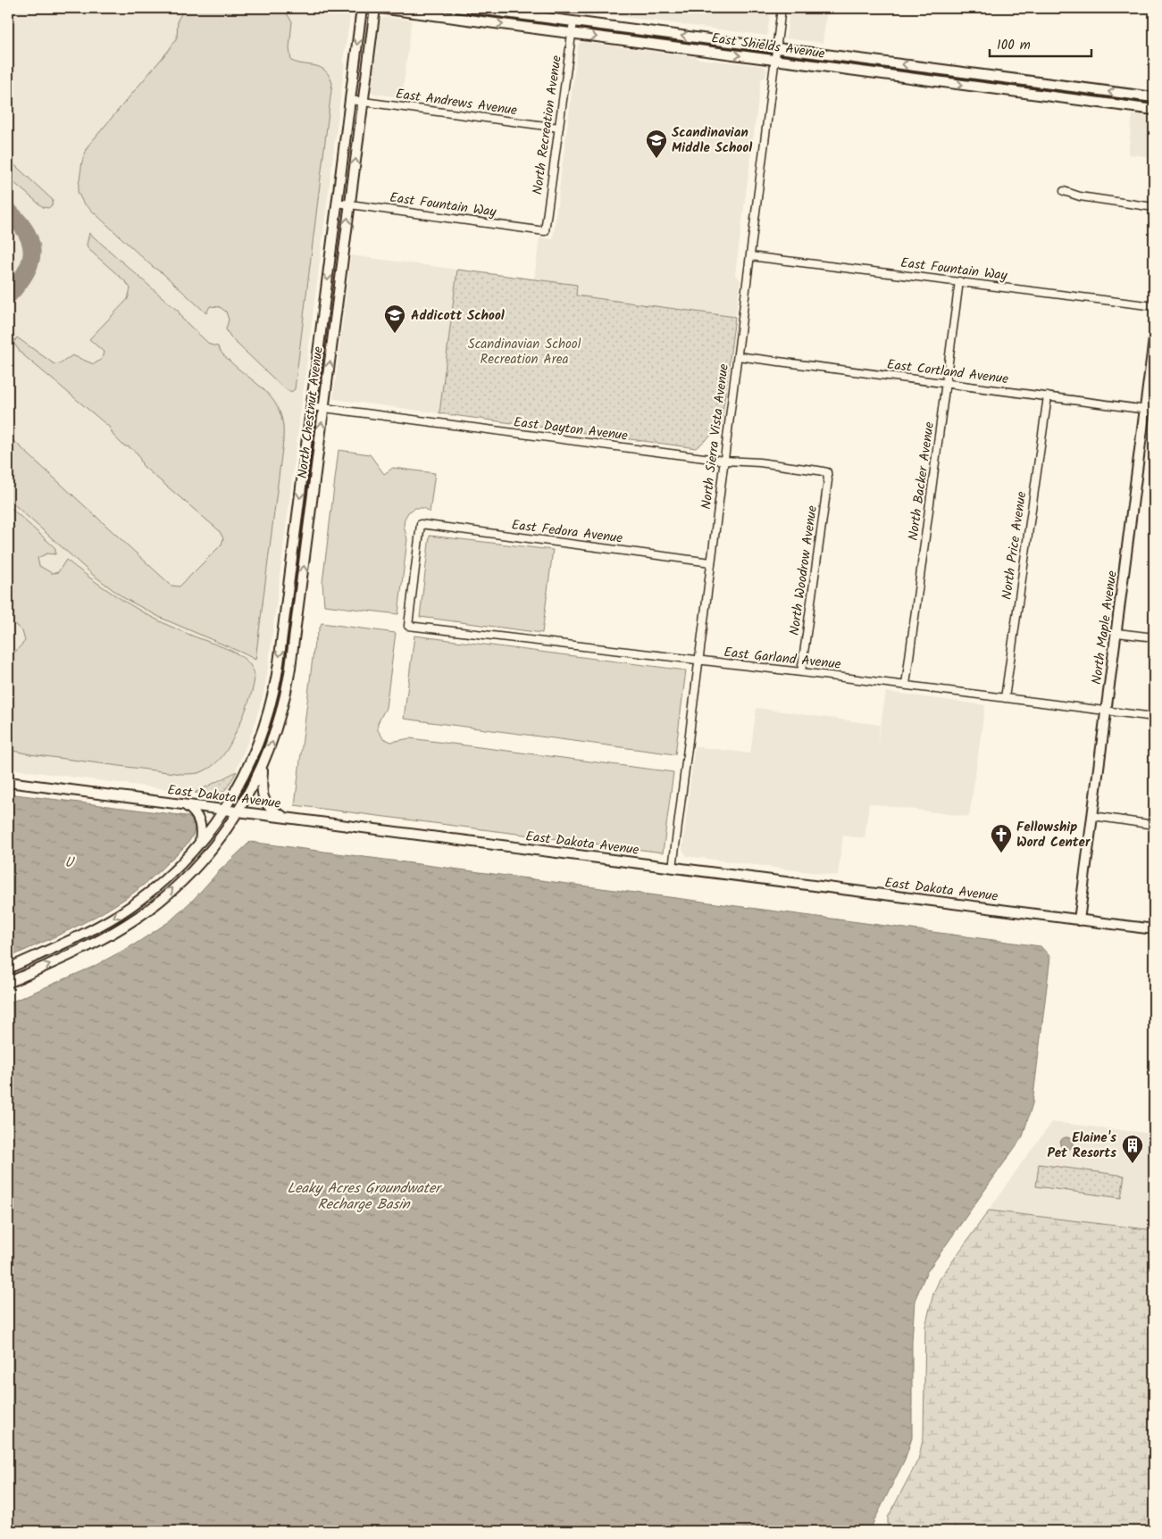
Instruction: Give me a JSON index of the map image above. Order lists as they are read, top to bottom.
{
  "streets": {
    "main road": [
      "East Shields Avenue",
      "North Chestnut Avenue",
      "North Maple Avenue",
      "East Dakota Avenue"
    ],
    "street": [
      "East Andrews Avenue",
      "North Recreation Avenue",
      "East Fountain Way",
      "East Cortland Avenue",
      "East Dayton Avenue",
      "North Sierra Vista Avenue",
      "North Backer Avenue",
      "East Fedora Avenue",
      "North Price Avenue",
      "North Woodrow Avenue",
      "East Garland Avenue"
    ]
  },
  "crossings": [
    ["East Shields Avenue", "North Recreation Avenue"],
    ["East Shields Avenue", "North Sierra Vista Avenue"],
    ["East Andrews Avenue", "North Recreation Avenue"],
    ["East Andrews Avenue", "North Chestnut Avenue"],
    ["North Recreation Avenue", "East Fountain Way"],
    ["East Fountain Way", "North Chestnut Avenue"],
    ["East Fountain Way", "North Sierra Vista Avenue"],
    ["East Fountain Way", "North Backer Avenue"],
    ["East Cortland Avenue", "North Sierra Vista Avenue"],
    ["East Cortland Avenue", "North Backer Avenue"],
    ["East Cortland Avenue", "North Price Avenue"],
    ["East Cortland Avenue", "North Maple Avenue"],
    ["North Chestnut Avenue", "East Dayton Avenue"],
    ["North Chestnut Avenue", "East Dakota Avenue"],
    ["East Dayton Avenue", "North Sierra Vista Avenue"],
    ["East Dayton Avenue", "North Woodrow Avenue"],
    ["North Sierra Vista Avenue", "East Fedora Avenue"],
    ["North Sierra Vista Avenue", "East Garland Avenue"],
    ["North Sierra Vista Avenue", "East Dakota Avenue"],
    ["North Backer Avenue", "East Garland Avenue"],
    ["East Fedora Avenue", "East Garland Avenue"],
    ["North Price Avenue", "East Garland Avenue"],
    ["North Woodrow Avenue", "East Garland Avenue"],
    ["North Maple Avenue", "East Garland Avenue"],
    ["North Maple Avenue", "East Dakota Avenue"]
  ],
  "water": ["U", "Leaky Acres Groundwater Recharge Basin"],
  "parks": ["Scandinavian School Recreation Area"],
  "places": {
    "school or university": ["Scandinavian Middle School", "Addicott School"],
    "church": ["Fellowship Word Center"],
    "building": ["Elaine's Pet Resorts"]
  },
  "scale_bar": "100 m"
}
